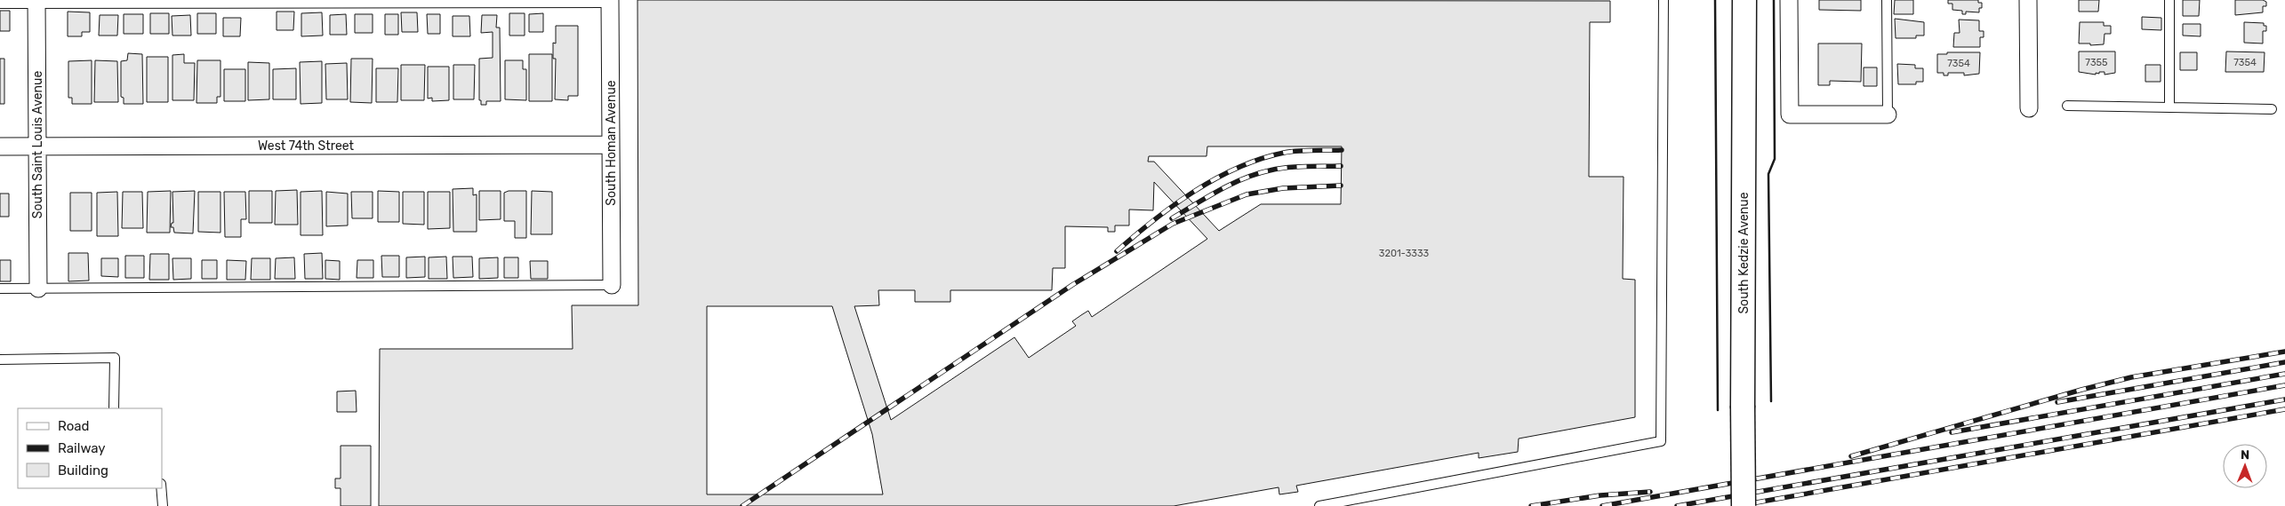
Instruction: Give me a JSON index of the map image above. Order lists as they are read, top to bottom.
{
  "streets": {
    "main road": ["South Kedzie Avenue"],
    "street": ["South Homan Avenue", "South Saint Louis Avenue", "West 74th Street"]
  },
  "crossings": [
    ["South Homan Avenue", "West 74th Street"],
    ["South Saint Louis Avenue", "West 74th Street"]
  ],
  "house_numbers": [
    "7355",
    "7354",
    "7354",
    "3201-3333"
  ],
  "legend": ["Road", "Railway", "Building"],
  "north": "top"
}
